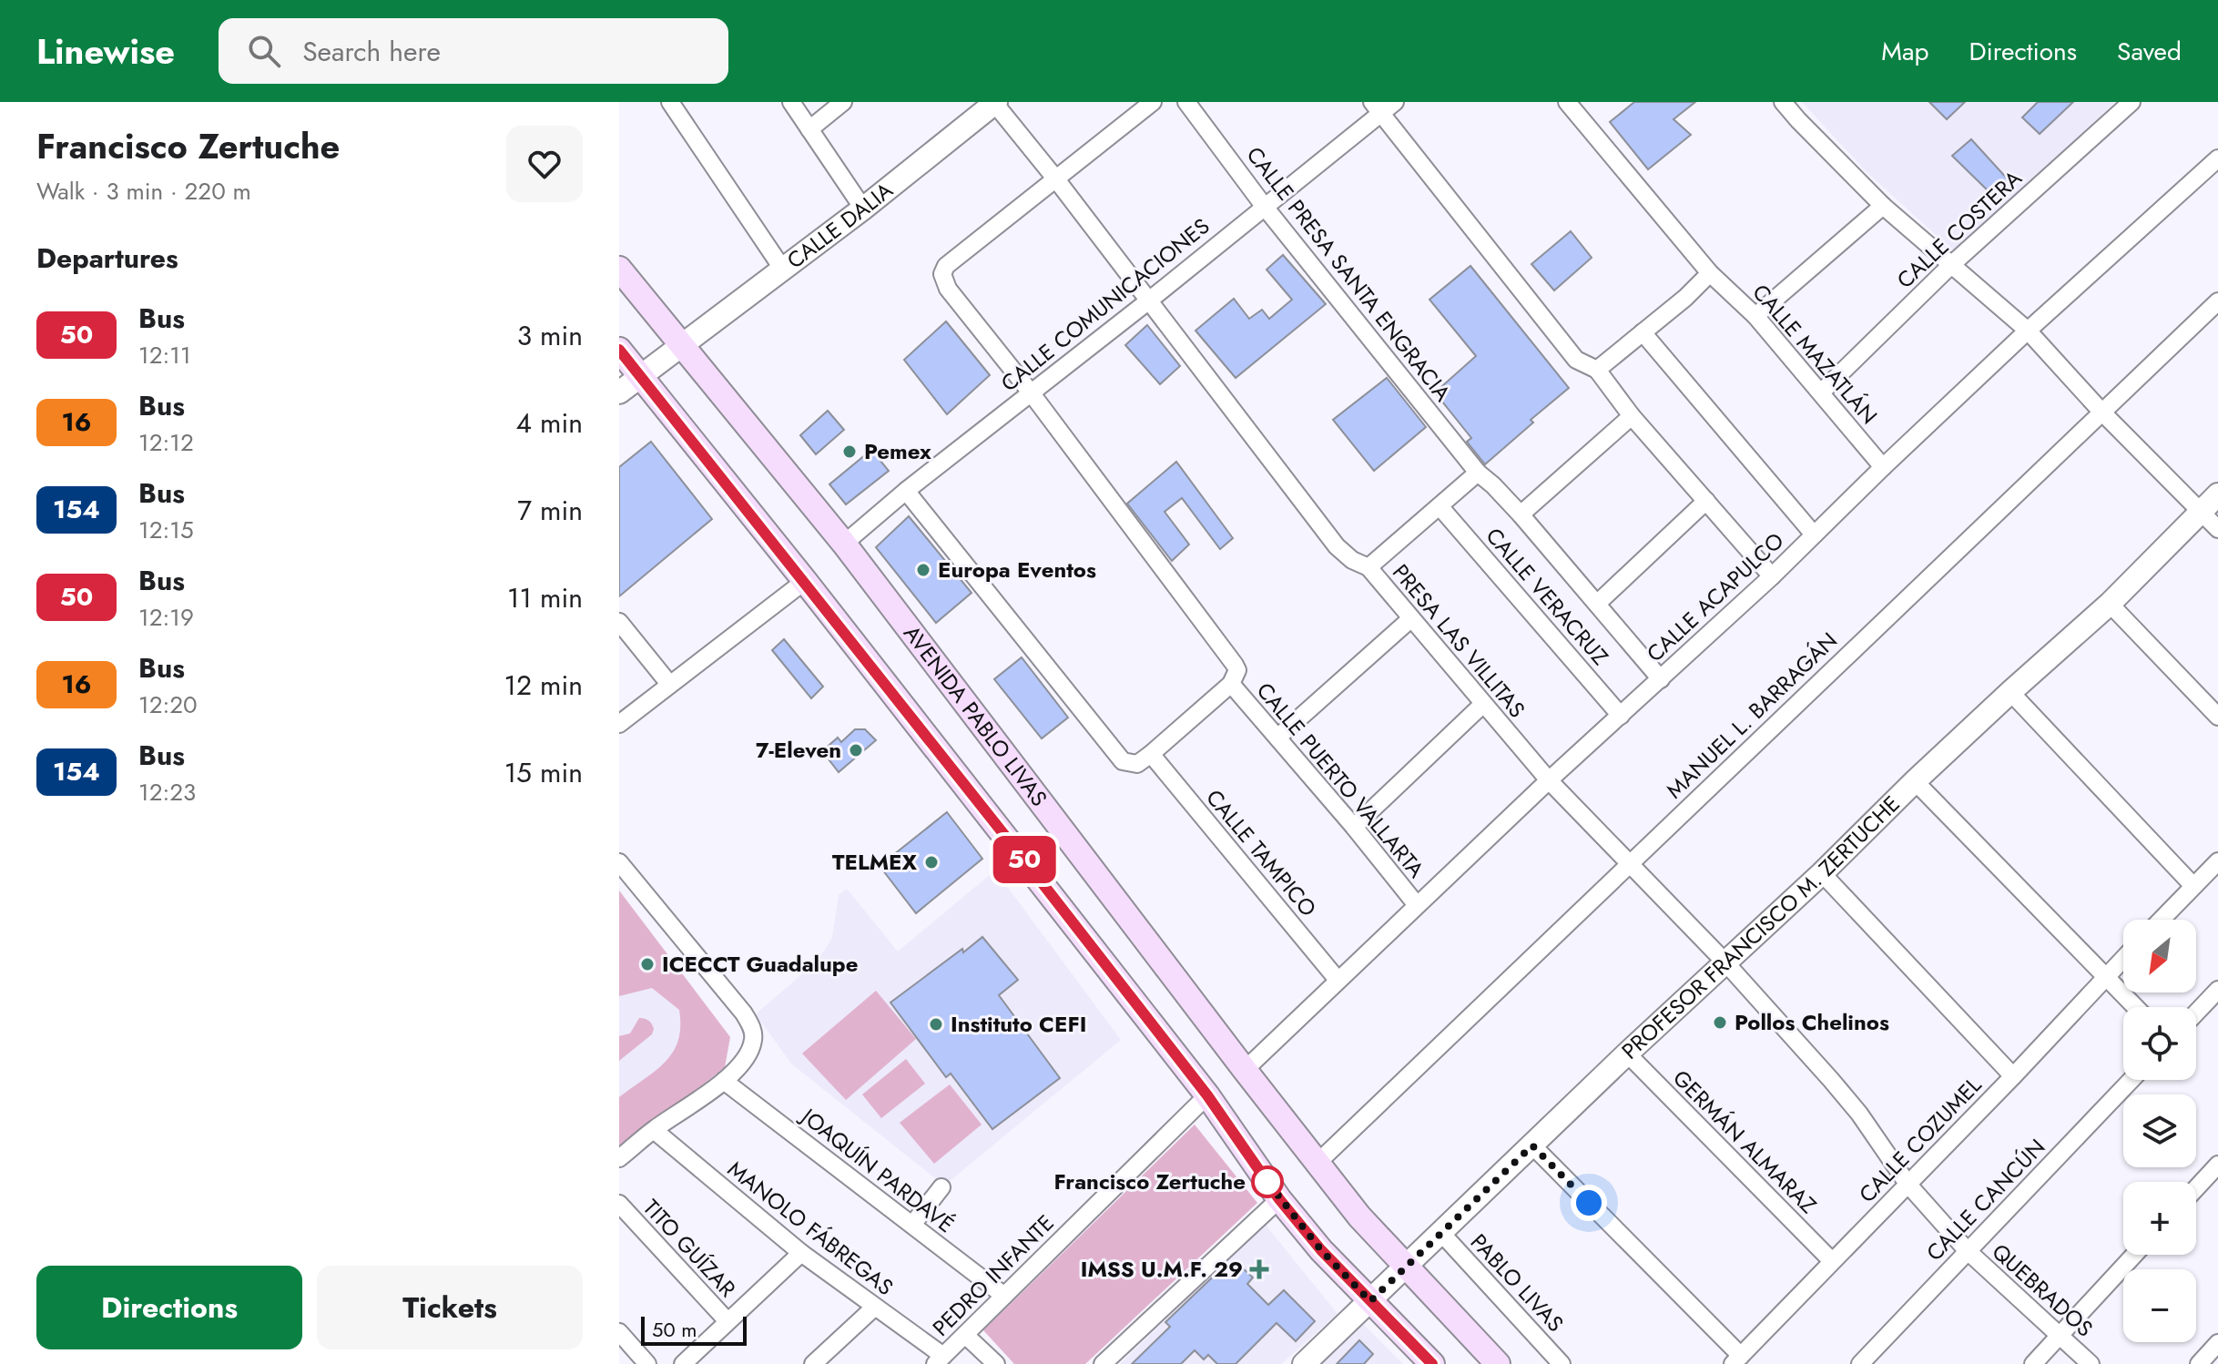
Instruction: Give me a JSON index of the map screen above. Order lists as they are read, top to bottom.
{
  "streets": {
    "main road": ["AVENIDA PABLO LIVAS"],
    "street": [
      "CALLE DALIA",
      "CALLE COSTERA",
      "CALLE PRESA SANTA ENGRACIA",
      "CALLE COMUNICACIONES",
      "CALLE MAZATLÁN",
      "CALLE VERACRUZ",
      "CALLE ACAPULCO",
      "PRESA LAS VILLITAS",
      "MANUEL L. BARRAGÁN",
      "CALLE PUERTO VALLARTA",
      "CALLE TAMPICO",
      "PROFESOR FRANCISCO M. ZERTUCHE",
      "CALLE COZUMEL",
      "GERMÁN ALMARAZ",
      "JOAQUÍN PARDAVÉ",
      "CALLE CANCÚN",
      "MANOLO FÁBREGAS",
      "TITO GUÍZAR",
      "PEDRO INFANTE",
      "PABLO LIVAS",
      "QUEBRADOS"
    ]
  },
  "crossings": [
    ["CALLE DALIA", "PRESA LAS VILLITAS"],
    ["CALLE DALIA", "AVENIDA PABLO LIVAS"],
    ["CALLE COSTERA", "CALLE MAZATLÁN"],
    ["CALLE PRESA SANTA ENGRACIA", "CALLE COMUNICACIONES"],
    ["CALLE PRESA SANTA ENGRACIA", "CALLE VERACRUZ"],
    ["CALLE COMUNICACIONES", "PRESA LAS VILLITAS"],
    ["CALLE COMUNICACIONES", "AVENIDA PABLO LIVAS"],
    ["CALLE COMUNICACIONES", "CALLE PUERTO VALLARTA"],
    ["CALLE MAZATLÁN", "CALLE ACAPULCO"],
    ["CALLE VERACRUZ", "CALLE ACAPULCO"],
    ["CALLE ACAPULCO", "PRESA LAS VILLITAS"],
    ["CALLE ACAPULCO", "AVENIDA PABLO LIVAS"],
    ["CALLE ACAPULCO", "CALLE PUERTO VALLARTA"],
    ["CALLE ACAPULCO", "CALLE TAMPICO"],
    ["PRESA LAS VILLITAS", "MANUEL L. BARRAGÁN"],
    ["PRESA LAS VILLITAS", "CALLE PUERTO VALLARTA"],
    ["PRESA LAS VILLITAS", "PROFESOR FRANCISCO M. ZERTUCHE"],
    ["PRESA LAS VILLITAS", "QUEBRADOS"],
    ["AVENIDA PABLO LIVAS", "MANUEL L. BARRAGÁN"],
    ["AVENIDA PABLO LIVAS", "PROFESOR FRANCISCO M. ZERTUCHE"],
    ["PROFESOR FRANCISCO M. ZERTUCHE", "GERMÁN ALMARAZ"],
    ["PROFESOR FRANCISCO M. ZERTUCHE", "PABLO LIVAS"],
    ["PROFESOR FRANCISCO M. ZERTUCHE", "QUEBRADOS"],
    ["CALLE COZUMEL", "GERMÁN ALMARAZ"],
    ["CALLE COZUMEL", "QUEBRADOS"],
    ["JOAQUÍN PARDAVÉ", "PEDRO INFANTE"],
    ["CALLE CANCÚN", "QUEBRADOS"],
    ["MANOLO FÁBREGAS", "PEDRO INFANTE"]
  ],
  "places": {
    "other": [
      "Pemex",
      "Europa Eventos",
      "7-Eleven",
      "TELMEX",
      "ICECCT Guadalupe",
      "Pollos Chelinos",
      "Instituto CEFI",
      "Francisco Zertuche"
    ],
    "health": ["IMSS U.M.F. 29"]
  },
  "lines": ["bus line 50"],
  "scale_bar": "50 m",
  "north": "bottom left",
  "page": {
    "header": "Linewise",
    "search": "Search here",
    "nav": ["Map", "Directions", "Saved"],
    "heading": [
      ["Francisco Zertuche", "Walk · 3 min · 220 m"],
      "Departures"
    ],
    "on_map": "50",
    "list": [
      {
        "mark": "50",
        "name": "Bus",
        "note": "12:11",
        "value": "3 min"
      },
      {
        "mark": "16",
        "name": "Bus",
        "note": "12:12",
        "value": "4 min"
      },
      {
        "mark": "154",
        "name": "Bus",
        "note": "12:15",
        "value": "7 min"
      },
      {
        "mark": "50",
        "name": "Bus",
        "note": "12:19",
        "value": "11 min"
      },
      {
        "mark": "16",
        "name": "Bus",
        "note": "12:20",
        "value": "12 min"
      },
      {
        "mark": "154",
        "name": "Bus",
        "note": "12:23",
        "value": "15 min"
      }
    ],
    "map_buttons": ["+", "−"],
    "buttons": ["Directions", "Tickets"],
    "scale": "50 m"
  }
}
